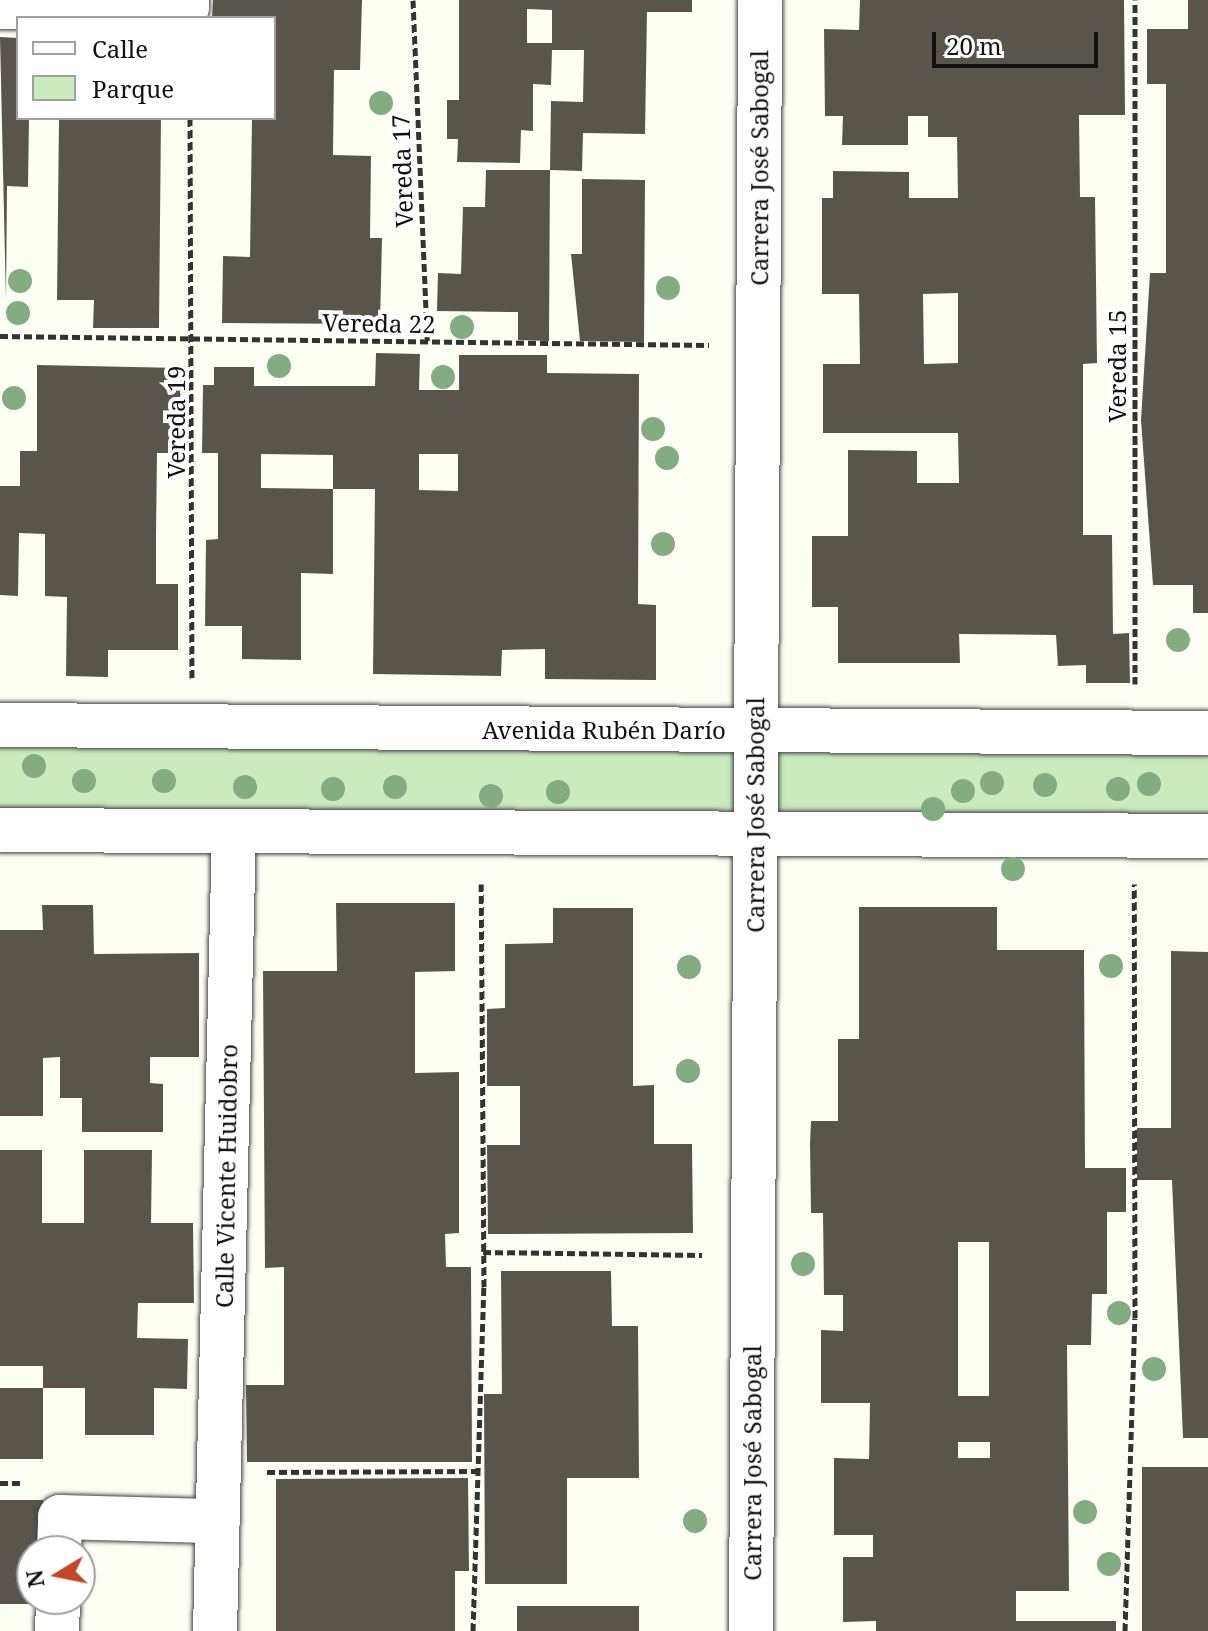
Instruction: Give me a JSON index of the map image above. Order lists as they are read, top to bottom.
{
  "streets": {
    "street": ["Carrera José Sabogal", "Avenida Rubén Darío", "Calle Vicente Huidobro"],
    "path": [
      "Vereda 17",
      "Vereda 22",
      "Vereda 15",
      "Vereda 19"
    ]
  },
  "crossings": [
    ["Carrera José Sabogal", "Vereda 22"],
    ["Carrera José Sabogal", "Avenida Rubén Darío"],
    ["Vereda 17", "Vereda 22"],
    ["Vereda 22", "Vereda 19"],
    ["Vereda 15", "Avenida Rubén Darío"],
    ["Vereda 19", "Avenida Rubén Darío"]
  ],
  "legend": ["Calle", "Parque"],
  "scale_bar": "20 m",
  "north": "left"
}
